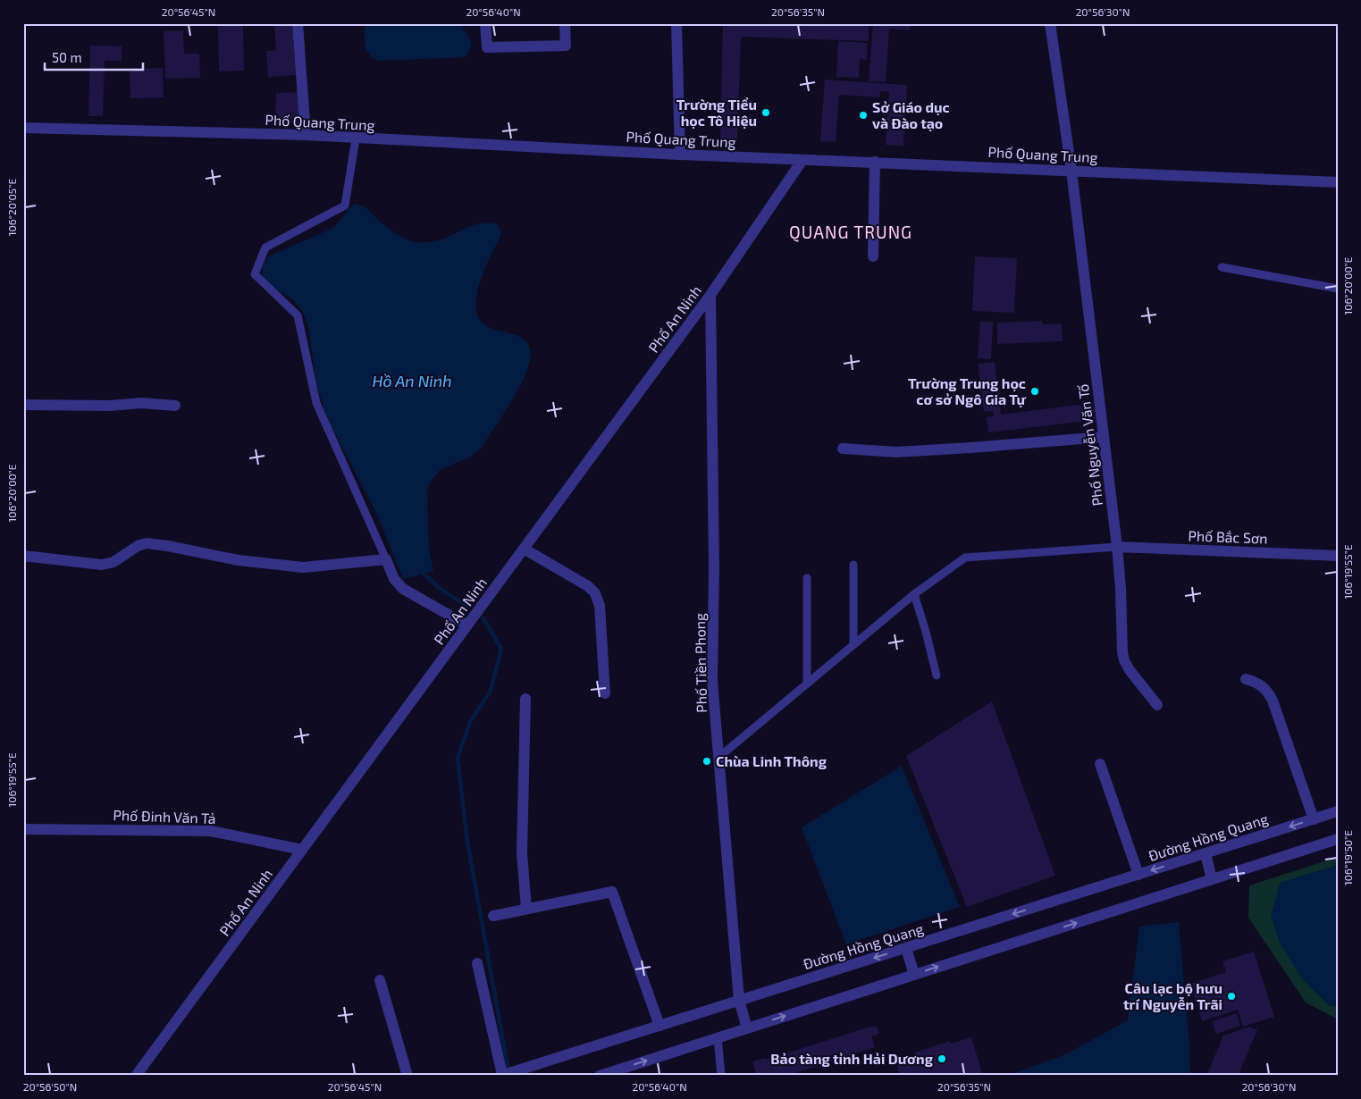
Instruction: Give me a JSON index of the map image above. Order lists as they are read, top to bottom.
{
  "streets": {
    "street": [
      "Phố Quang Trung",
      "Phố An Ninh",
      "Phố Nguyễn Văn Tố",
      "Phố Bắc Sơn",
      "Phố Tiền Phong",
      "Phố Đinh Văn Tả",
      "Đường Hồng Quang"
    ]
  },
  "crossings": [
    ["Phố Quang Trung", "Phố An Ninh"],
    ["Phố Quang Trung", "Phố Nguyễn Văn Tố"],
    ["Phố An Ninh", "Phố Tiền Phong"],
    ["Phố An Ninh", "Phố Đinh Văn Tả"],
    ["Phố Nguyễn Văn Tố", "Phố Bắc Sơn"],
    ["Phố Tiền Phong", "Đường Hồng Quang"]
  ],
  "districts": ["QUANG TRUNG"],
  "water": ["Hồ An Ninh"],
  "places": [
    "Trường Tiểu học Tô Hiệu",
    "Sở Giáo dục và Đào tạo",
    "Trường Trung học cơ sở Ngô Gia Tự",
    "Chùa Linh Thông",
    "Câu lạc bộ hưu trí Nguyễn Trãi",
    "Bảo tàng tỉnh Hải Dương"
  ],
  "scale_bar": "50 m",
  "coordinates": [
    "20°56'45\"N",
    "20°56'40\"N",
    "20°56'35\"N",
    "20°56'30\"N",
    "106°20'05\"E",
    "106°20'00\"E",
    "106°19'55\"E",
    "106°19'50\"E",
    "20°56'50\"N"
  ]
}
